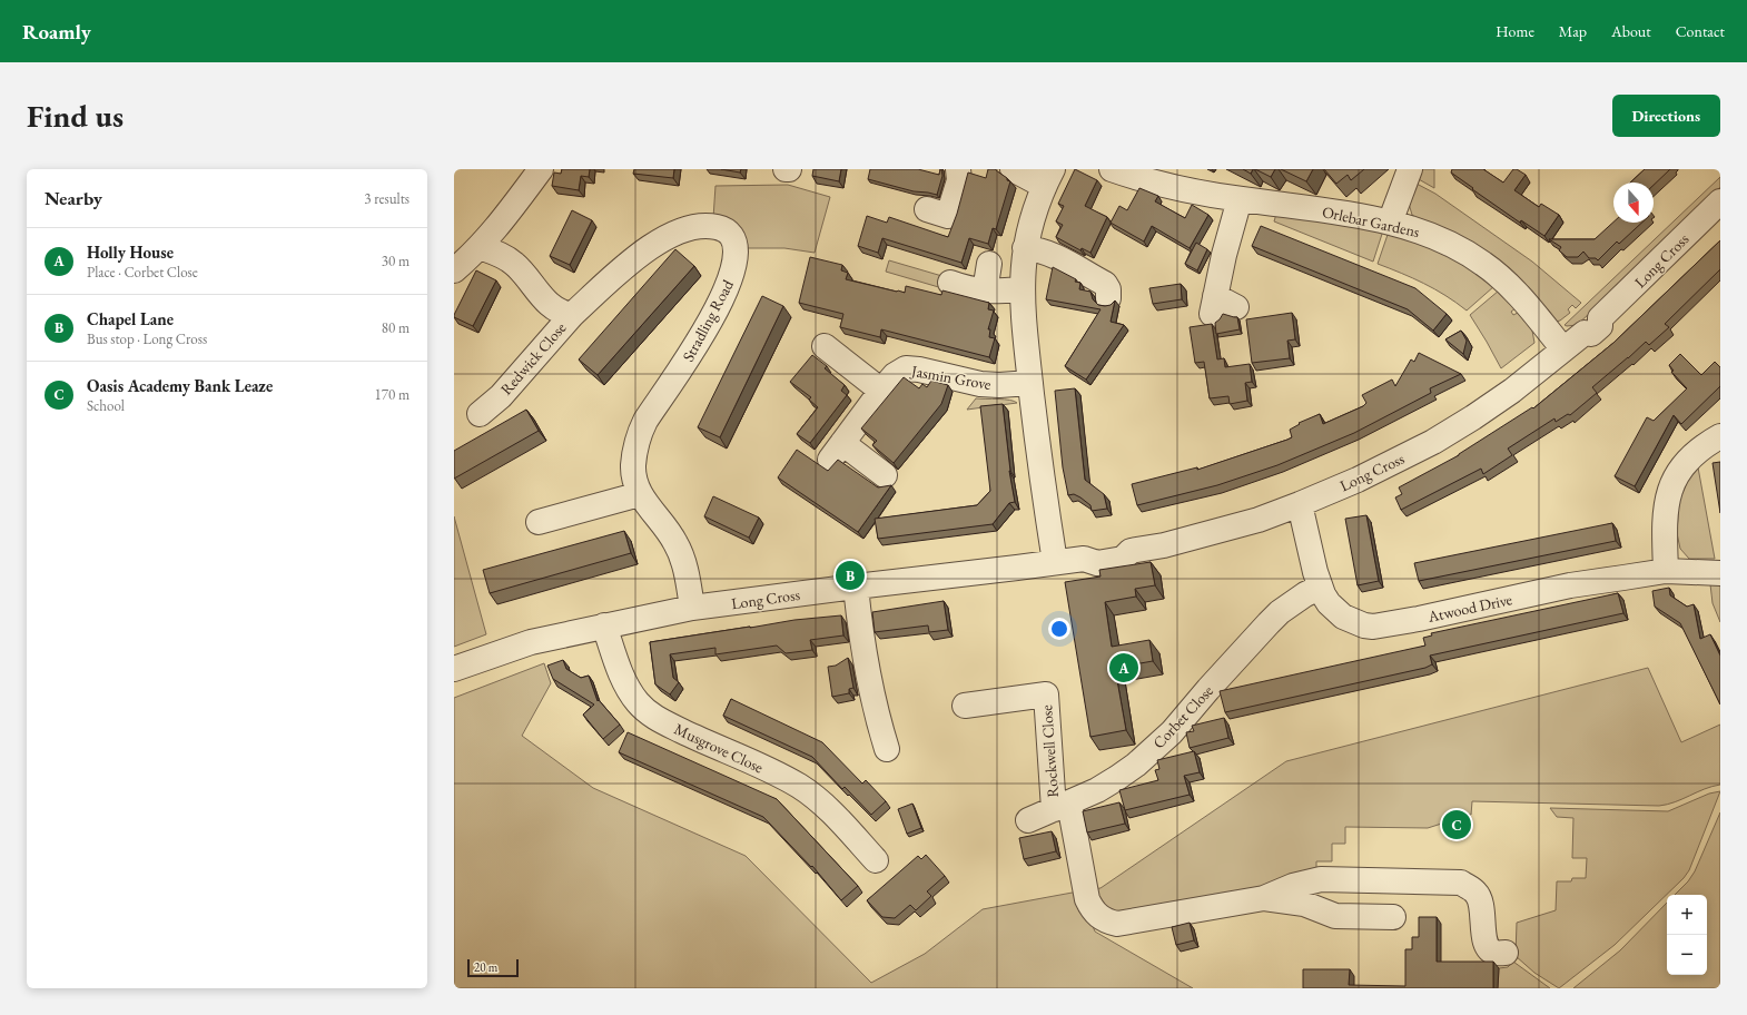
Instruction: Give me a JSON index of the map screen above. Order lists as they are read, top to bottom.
{
  "streets": {
    "street": [
      "Orlebar Gardens",
      "Long Cross",
      "Stradling Road",
      "Redwick Close",
      "Jasmin Grove",
      "Atwood Drive",
      "Corbet Close",
      "Musgrove Close",
      "Rockwell Close"
    ]
  },
  "crossings": [
    ["Orlebar Gardens", "Long Cross"],
    ["Long Cross", "Stradling Road"],
    ["Long Cross", "Atwood Drive"],
    ["Long Cross", "Musgrove Close"],
    ["Stradling Road", "Redwick Close"],
    ["Atwood Drive", "Corbet Close"],
    ["Corbet Close", "Rockwell Close"]
  ],
  "scale_bar": "20 m",
  "north": "bottom",
  "page": {
    "header": "Roamly",
    "nav": [
      "Home",
      "Map",
      "About",
      "Contact"
    ],
    "buttons": "Directions",
    "title": "Find us",
    "heading": ["Nearby", "3 results"],
    "list": [
      {
        "mark": "A",
        "name": "Holly House",
        "note": "Place · Corbet Close",
        "value": "30 m"
      },
      {
        "mark": "B",
        "name": "Chapel Lane",
        "note": "Bus stop · Long Cross",
        "value": "80 m"
      },
      {
        "mark": "C",
        "name": "Oasis Academy Bank Leaze",
        "note": "School",
        "value": "170 m"
      }
    ],
    "pins": ["B", "A", "C"],
    "map_buttons": ["+", "−"],
    "scale": "20 m"
  }
}
